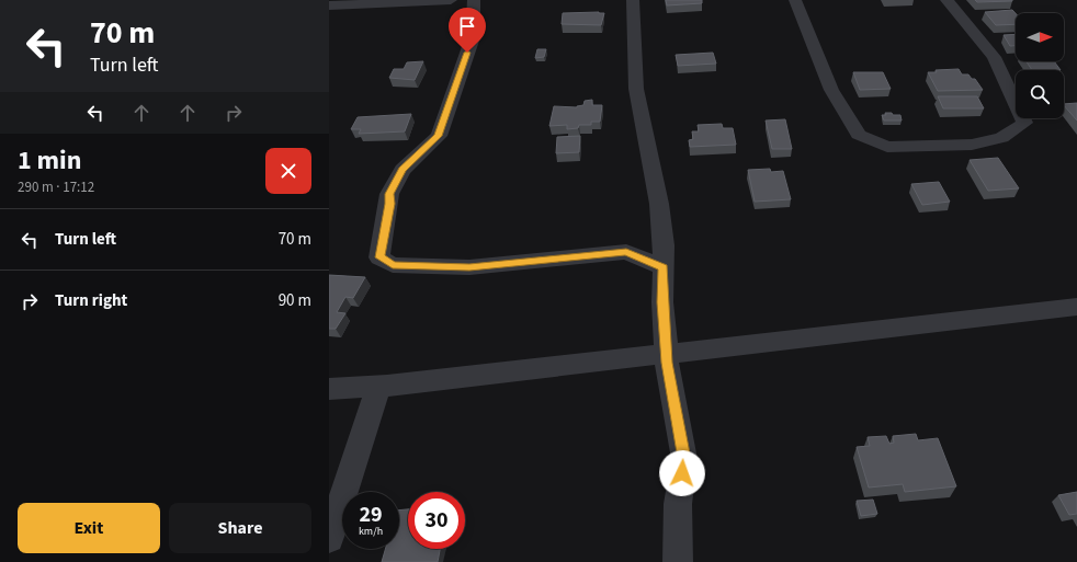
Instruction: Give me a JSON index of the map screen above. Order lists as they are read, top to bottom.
{
  "north": "right",
  "page": {
    "turn": ["70 m", "Turn left"],
    "heading": ["1 min", "290 m · 17:12"],
    "list": [
      {
        "name": "Turn left",
        "value": "70 m"
      },
      {
        "name": "Turn right",
        "value": "90 m"
      }
    ],
    "speed": "29 km/h",
    "limit": "30",
    "buttons": ["Exit", "Share"]
  }
}
